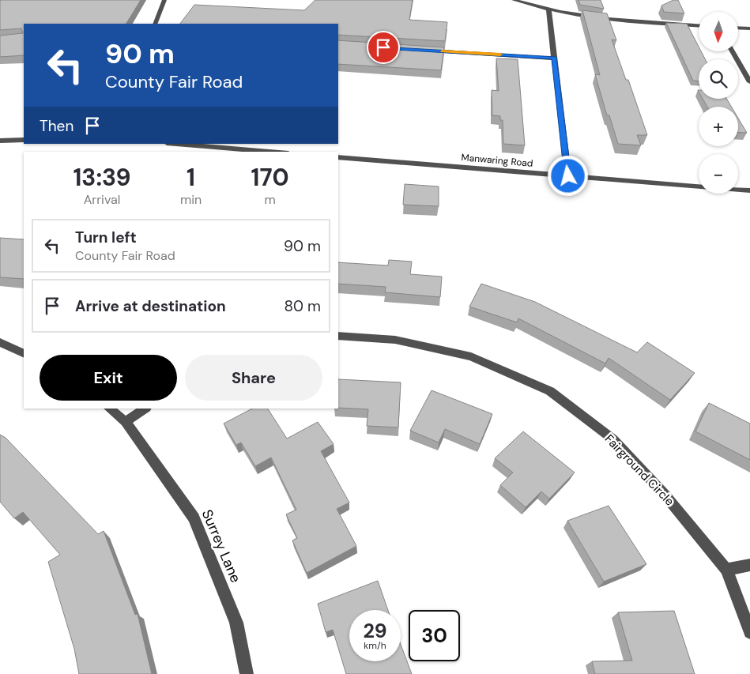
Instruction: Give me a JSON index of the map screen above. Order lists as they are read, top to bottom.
{
  "streets": {
    "street": ["Manwaring Road", "Fairground Circle", "Surrey Lane"]
  },
  "north": "bottom",
  "page": {
    "map_buttons": ["+", "−"],
    "turn": ["90 m", "County Fair Road"],
    "then": "Then",
    "eta": [
      "13:39",
      "Arrival",
      "1",
      "min",
      "170",
      "m"
    ],
    "list": [
      {
        "name": "Turn left",
        "note": "County Fair Road",
        "value": "90 m"
      },
      {
        "name": "Arrive at destination",
        "value": "80 m"
      }
    ],
    "buttons": ["Exit", "Share"],
    "speed": "29 km/h",
    "limit": "30"
  }
}
